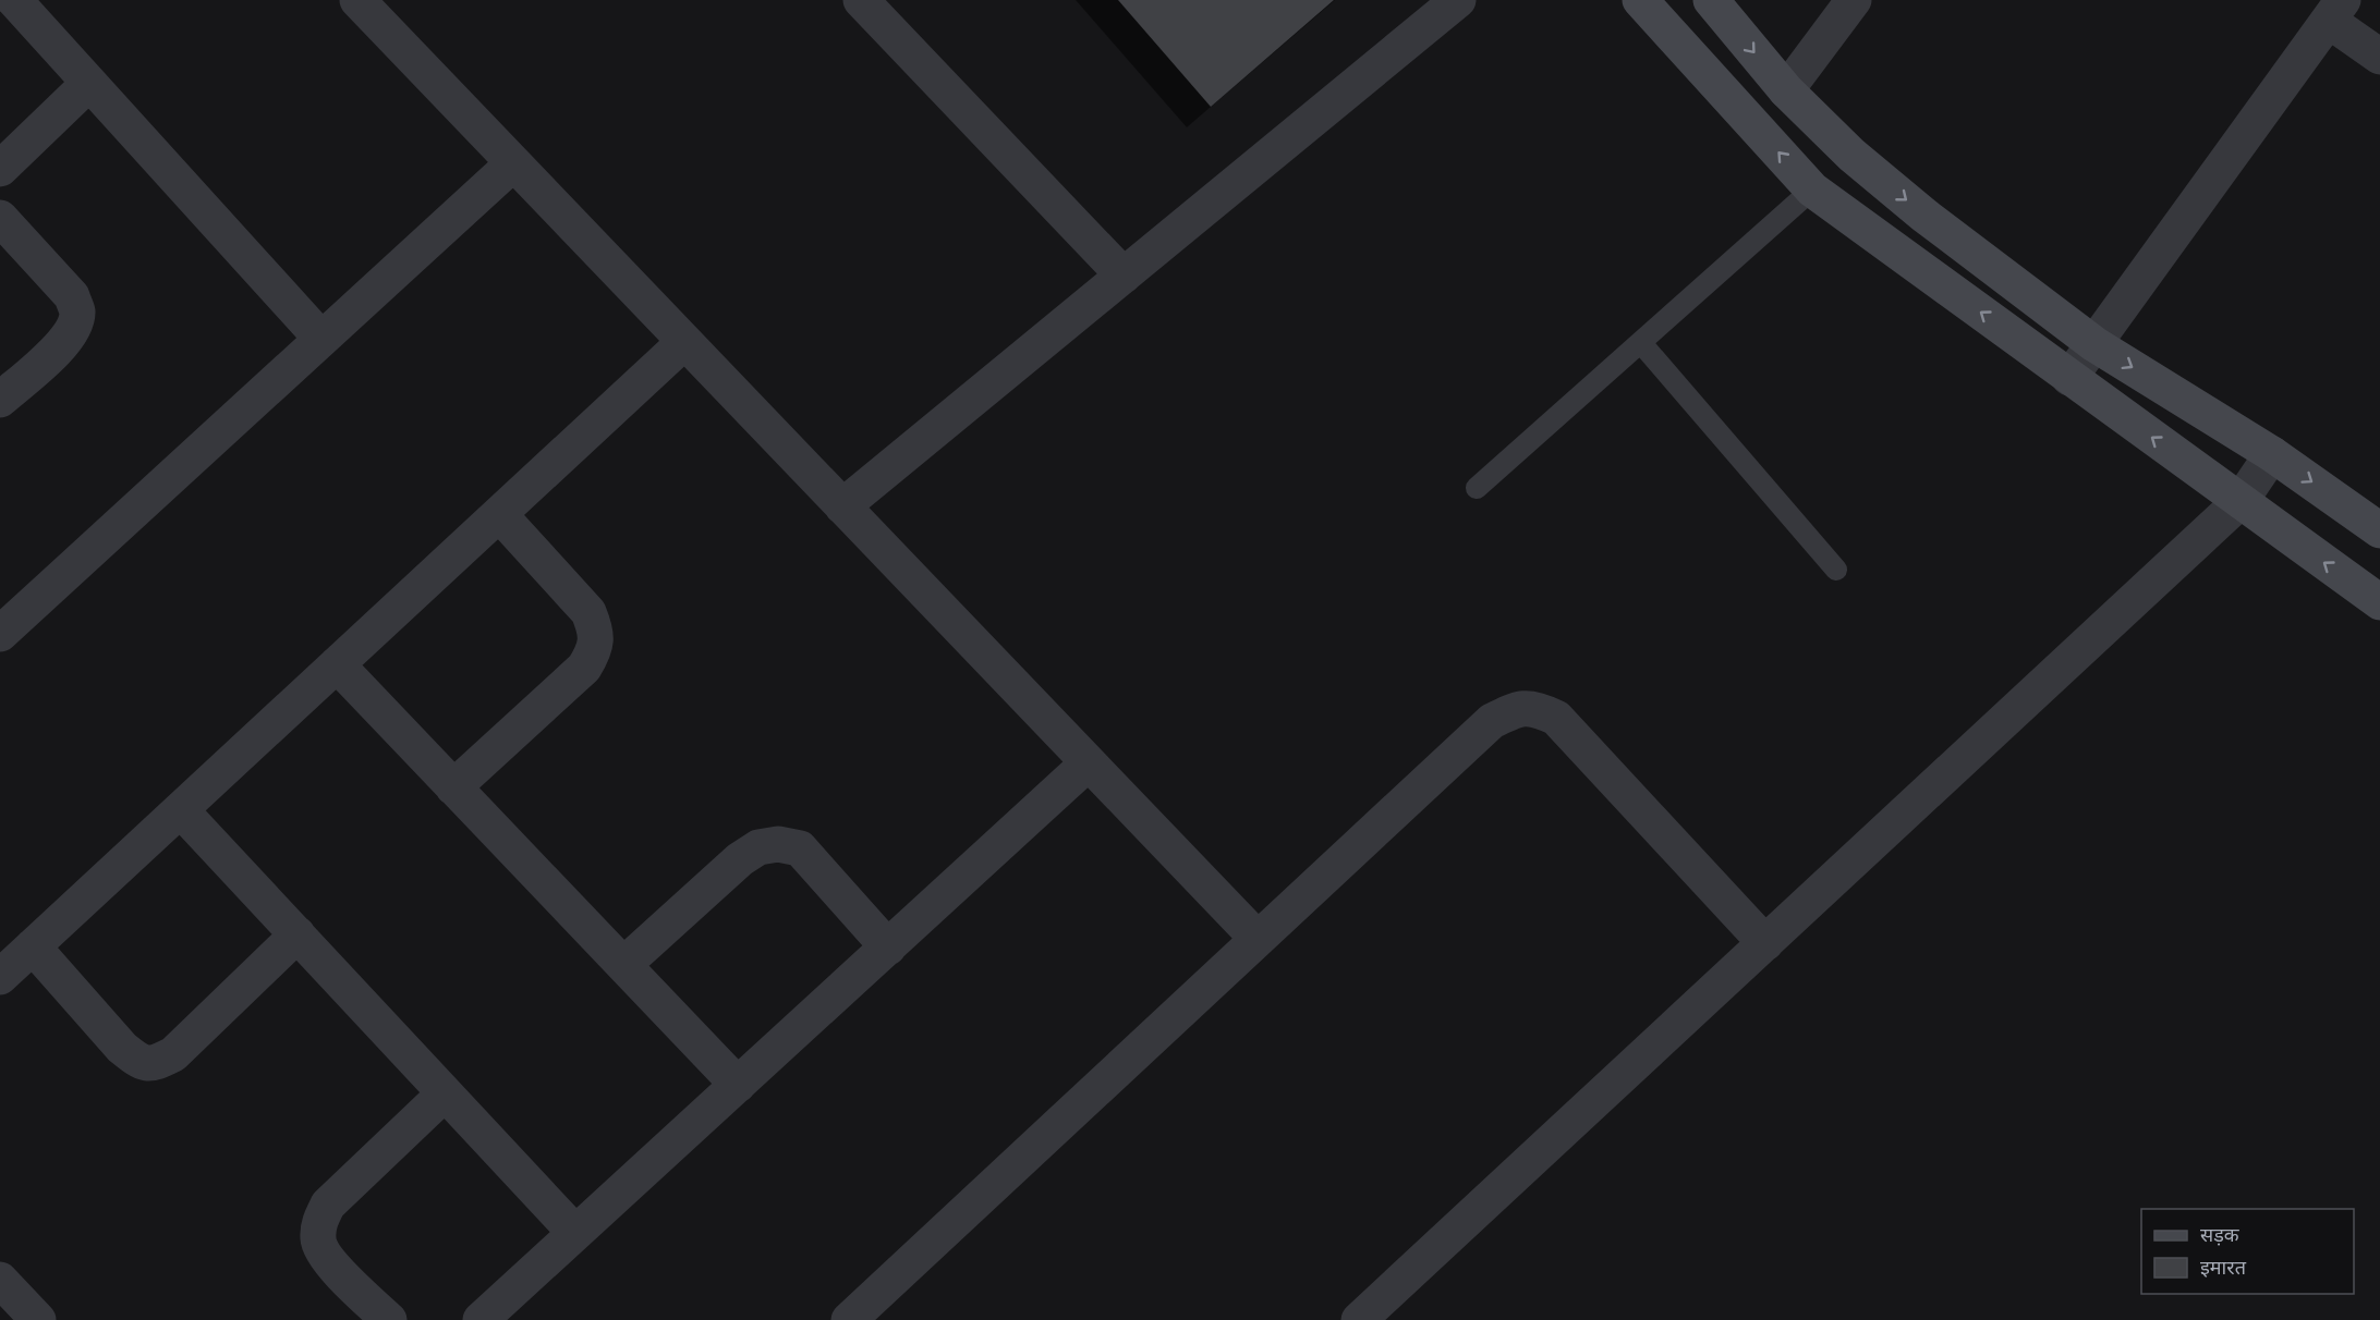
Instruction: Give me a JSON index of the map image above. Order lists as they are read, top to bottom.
{
  "legend": ["सड़क", "इमारत"]
}
